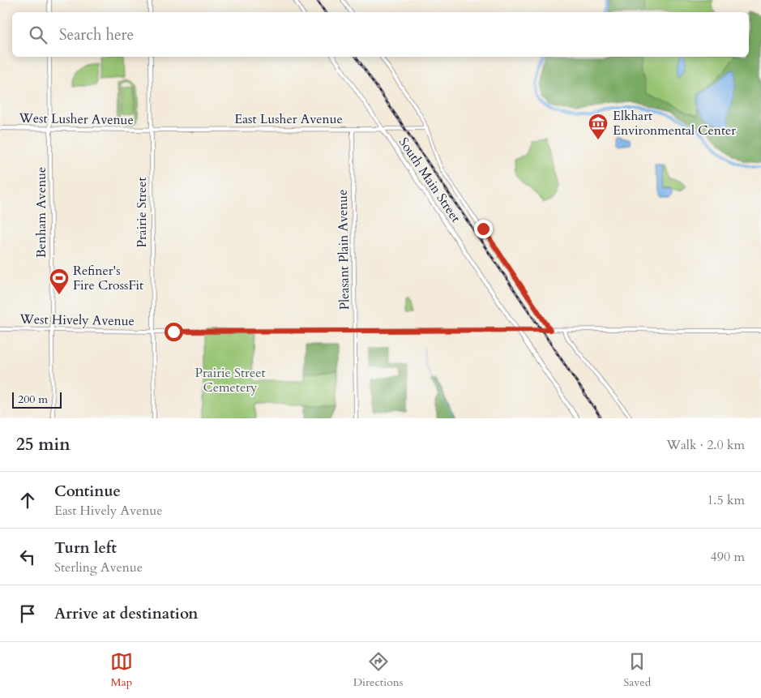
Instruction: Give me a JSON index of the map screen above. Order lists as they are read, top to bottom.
{
  "streets": {
    "main road": ["West Lusher Avenue", "East Lusher Avenue", "South Main Street"],
    "street": [
      "Benham Avenue",
      "Prairie Street",
      "Pleasant Plain Avenue",
      "West Hively Avenue"
    ]
  },
  "crossings": [
    ["West Lusher Avenue", "East Lusher Avenue"],
    ["West Lusher Avenue", "Benham Avenue"],
    ["West Lusher Avenue", "Prairie Street"],
    ["East Lusher Avenue", "South Main Street"],
    ["East Lusher Avenue", "Prairie Street"],
    ["East Lusher Avenue", "Pleasant Plain Avenue"],
    ["South Main Street", "West Hively Avenue"],
    ["Benham Avenue", "West Hively Avenue"],
    ["Prairie Street", "West Hively Avenue"],
    ["Pleasant Plain Avenue", "West Hively Avenue"]
  ],
  "parks": ["Prairie Street Cemetery"],
  "places": {
    "museum": ["Elkhart Environmental Center"],
    "sports": ["Refiner's Fire CrossFit"]
  },
  "scale_bar": "200 m",
  "page": {
    "search": "Search here",
    "scale": "200 m",
    "heading": ["25 min", "Walk · 2.0 km"],
    "list": [
      ["Continue", "East Hively Avenue", "1.5 km"],
      ["Turn left", "Sterling Avenue", "490 m"],
      "Arrive at destination"
    ],
    "nav": ["Map", "Directions", "Saved"]
  }
}
